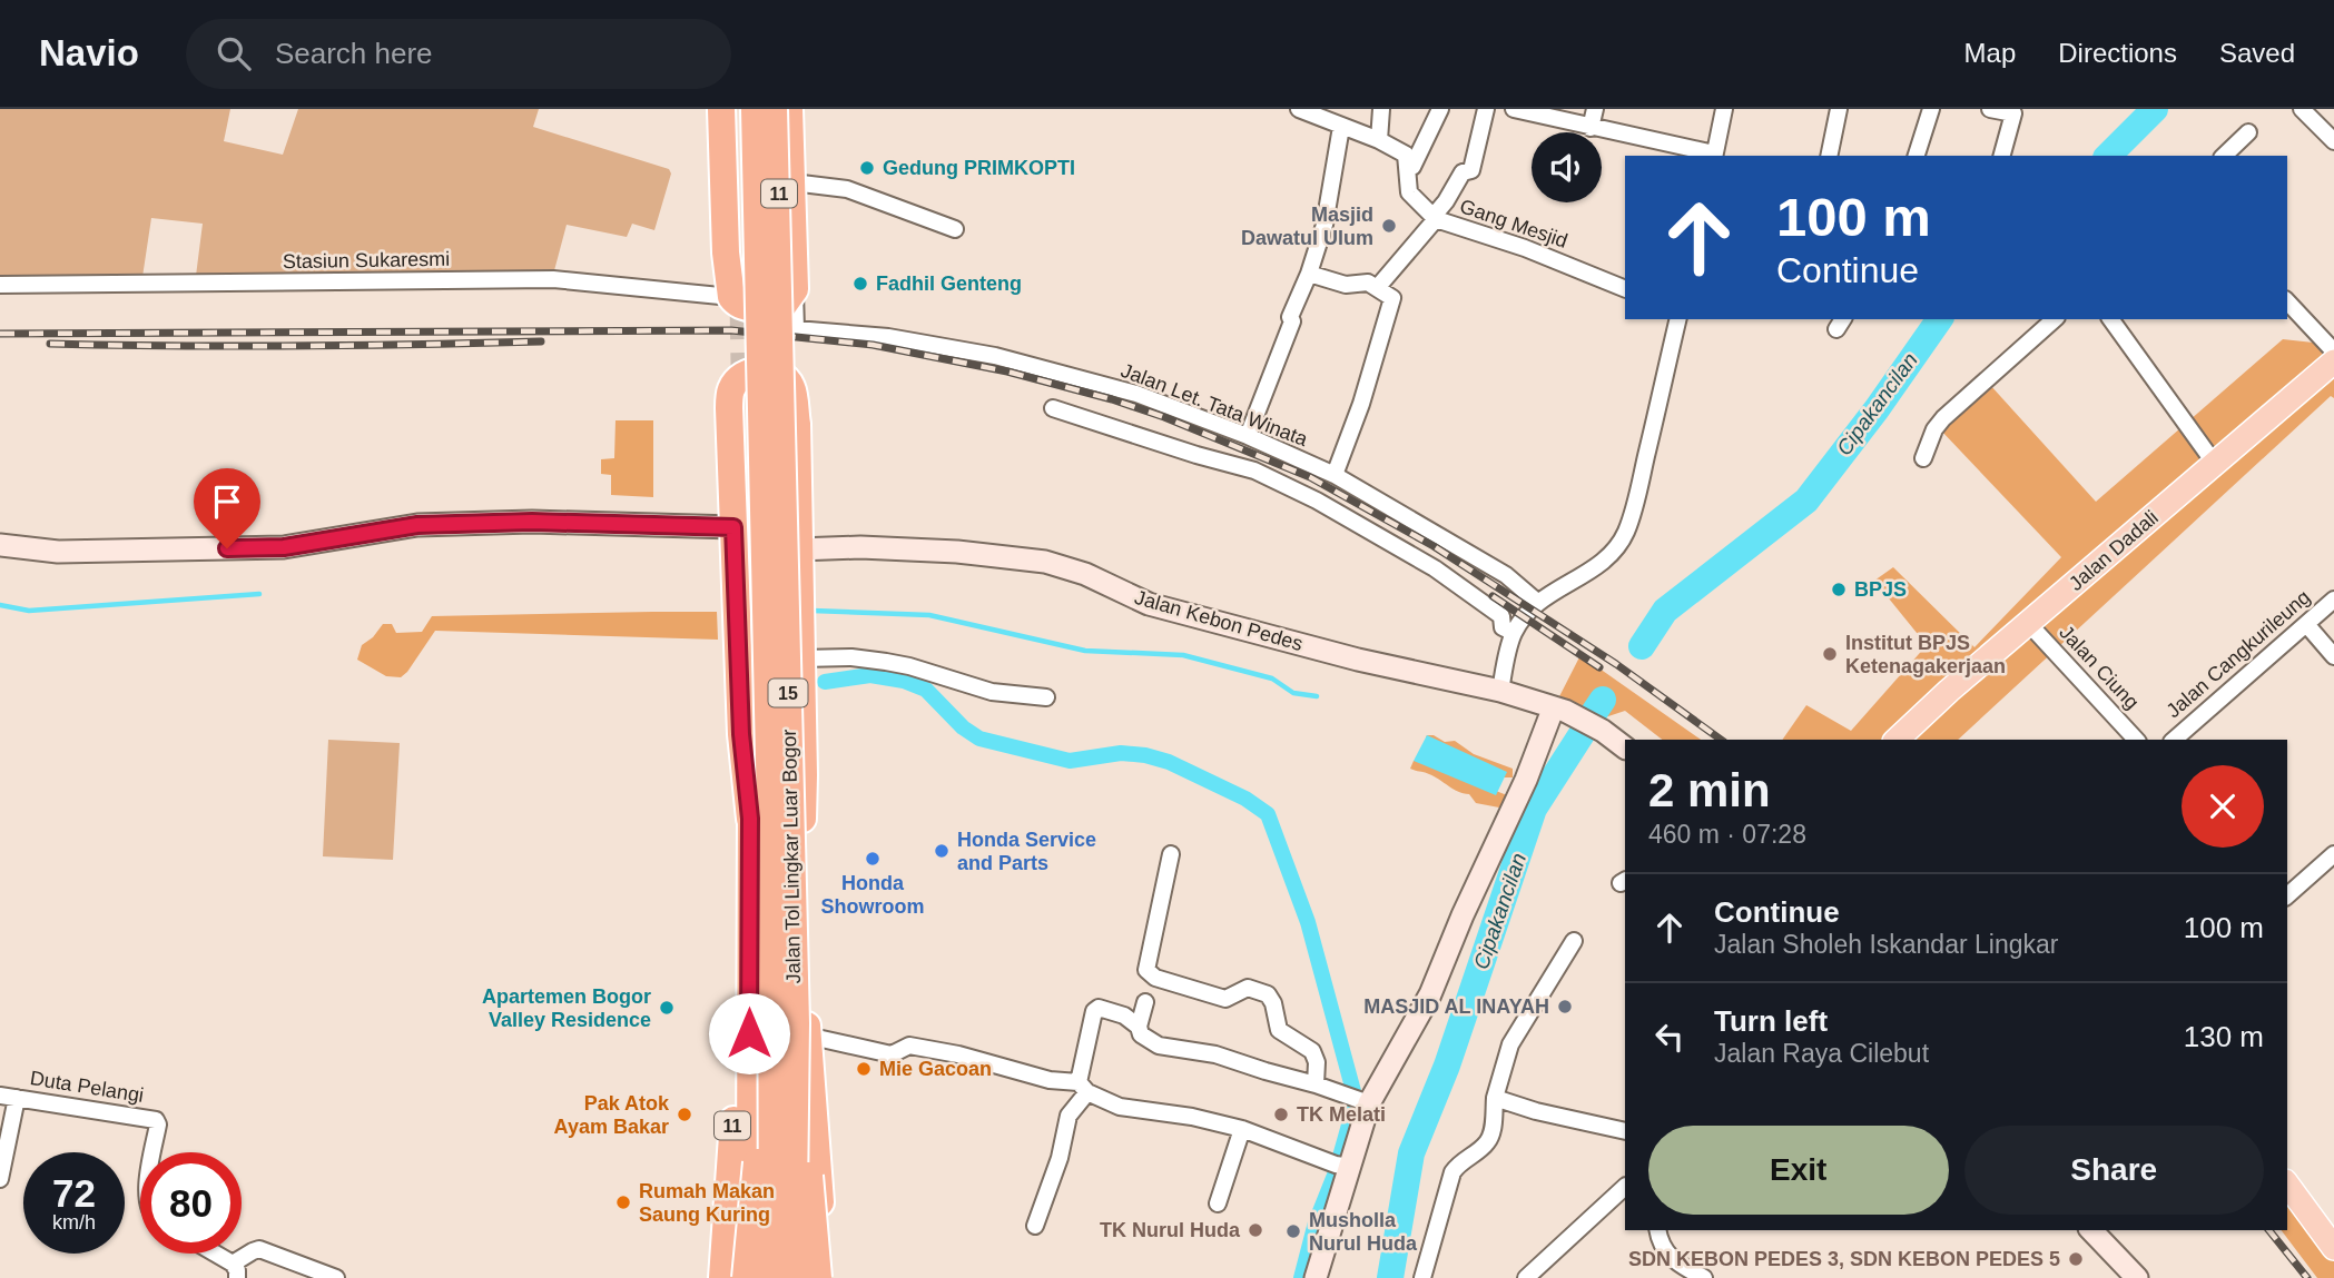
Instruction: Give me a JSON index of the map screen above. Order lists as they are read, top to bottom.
{
  "streets": {
    "highway": ["11", "15", "Jalan Tol Lingkar Luar Bogor"],
    "main road": ["Jalan Dadali", "Jalan Kebon Pedes"],
    "street": [
      "Gang Mesjid",
      "Stasiun Sukaresmi",
      "Jalan Let. Tata Winata",
      "Jalan Cangkurileung",
      "Jalan Ciung",
      "Duta Pelangi"
    ]
  },
  "crossings": [
    ["11", "Stasiun Sukaresmi"],
    ["11", "Jalan Let. Tata Winata"],
    ["11", "Jalan Tol Lingkar Luar Bogor"],
    ["Jalan Dadali", "Jalan Ciung"]
  ],
  "water": ["Cipakancilan"],
  "places": [
    "Gedung PRIMKOPTI",
    "Masjid Dawatul Ulum",
    "Fadhil Genteng",
    "BPJS",
    "Institut BPJS Ketenagakerjaan",
    "Honda Service and Parts",
    "Honda Showroom",
    "MASJID AL INAYAH",
    "Apartemen Bogor Valley Residence",
    "Mie Gacoan",
    "Pak Atok Ayam Bakar",
    "TK Melati",
    "Rumah Makan Saung Kuring",
    "TK Nurul Huda",
    "Musholla Nurul Huda",
    "SDN KEBON PEDES 3, SDN KEBON PEDES 5"
  ],
  "page": {
    "header": "Navio",
    "search": "Search here",
    "nav": ["Map", "Directions", "Saved"],
    "turn": ["100 m", "Continue"],
    "heading": ["2 min", "460 m · 07:28"],
    "list": [
      {
        "name": "Continue",
        "note": "Jalan Sholeh Iskandar Lingkar",
        "value": "100 m"
      },
      {
        "name": "Turn left",
        "note": "Jalan Raya Cilebut",
        "value": "130 m"
      }
    ],
    "buttons": ["Exit", "Share"],
    "speed": "72 km/h",
    "limit": "80"
  }
}
